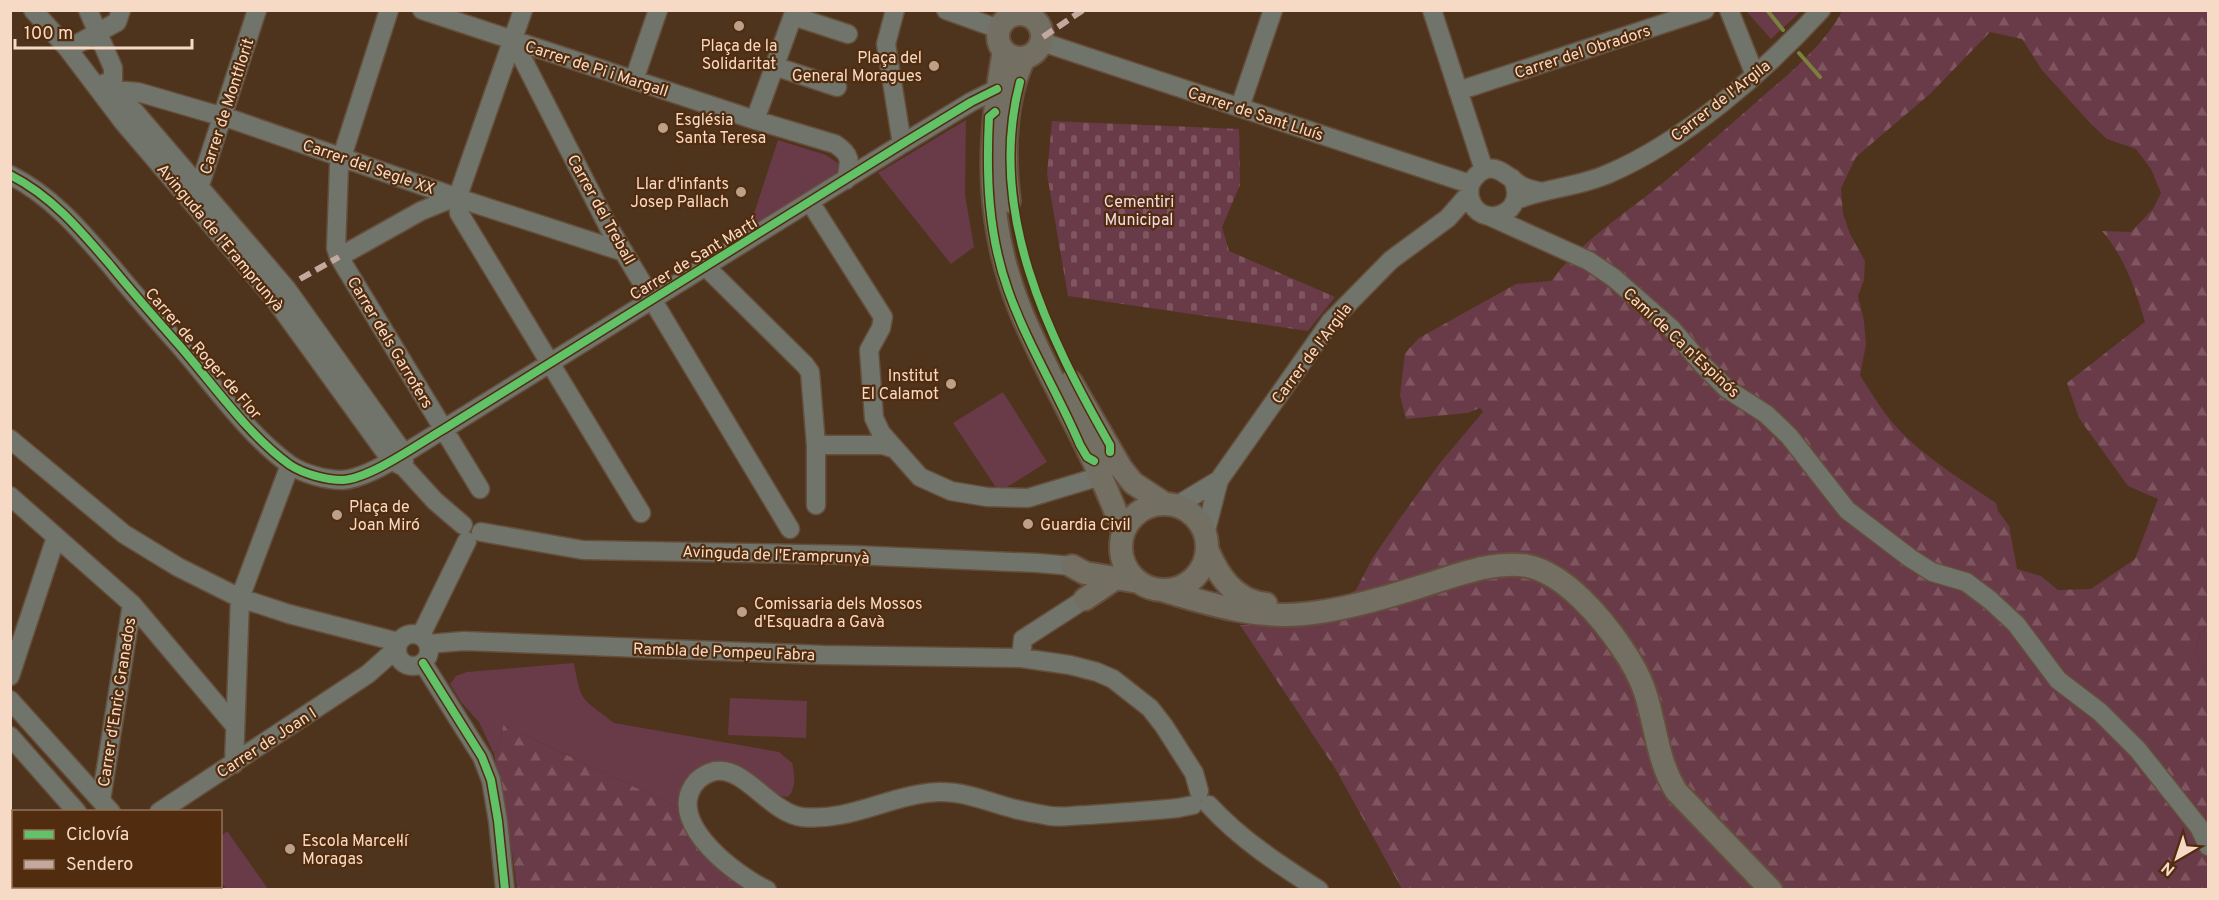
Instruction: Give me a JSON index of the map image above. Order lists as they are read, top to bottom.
{
  "streets": {
    "street": [
      "Carrer del Obradors",
      "Carrer de Pi i Margall",
      "Carrer de l'Argila",
      "Carrer de Montflorit",
      "Carrer de Sant Lluís",
      "Carrer del Segle XX",
      "Carrer del Treball",
      "Avinguda de l'Eramprunyà",
      "Carrer de Sant Martí",
      "Carrer dels Garrofers",
      "Camí de Ca n'Espinós",
      "Carrer de Roger de Flor",
      "Rambla de Pompeu Fabra",
      "Carrer d'Enric Granados",
      "Carrer de Joan I"
    ]
  },
  "crossings": [
    ["Carrer de Pi i Margall", "Carrer del Treball"],
    ["Carrer de Pi i Margall", "Carrer de Sant Martí"],
    ["Carrer de l'Argila", "Carrer de Sant Lluís"],
    ["Carrer de l'Argila", "Camí de Ca n'Espinós"],
    ["Carrer de Montflorit", "Carrer del Segle XX"],
    ["Carrer de Montflorit", "Avinguda de l'Eramprunyà"],
    ["Carrer de Sant Lluís", "Camí de Ca n'Espinós"],
    ["Carrer del Segle XX", "Carrer del Treball"],
    ["Carrer del Segle XX", "Avinguda de l'Eramprunyà"],
    ["Carrer del Treball", "Carrer de Sant Martí"],
    ["Avinguda de l'Eramprunyà", "Carrer de Sant Martí"],
    ["Avinguda de l'Eramprunyà", "Carrer de Roger de Flor"],
    ["Carrer de Sant Martí", "Carrer dels Garrofers"],
    ["Carrer de Sant Martí", "Carrer de Roger de Flor"],
    ["Rambla de Pompeu Fabra", "Carrer de Joan I"]
  ],
  "parks": ["Cementiri Municipal"],
  "places": [
    "Plaça de la Solidaritat",
    "Plaça del General Moragues",
    "Església Santa Teresa",
    "Llar d'infants Josep Pallach",
    "Institut El Calamot",
    "Plaça de Joan Miró",
    "Guardia Civil",
    "Comissaria dels Mossos d'Esquadra a Gavà",
    "Escola Marcel·lí Moragas"
  ],
  "legend": ["Ciclovía", "Sendero"],
  "scale_bar": "100 m",
  "north": "bottom left"
}
